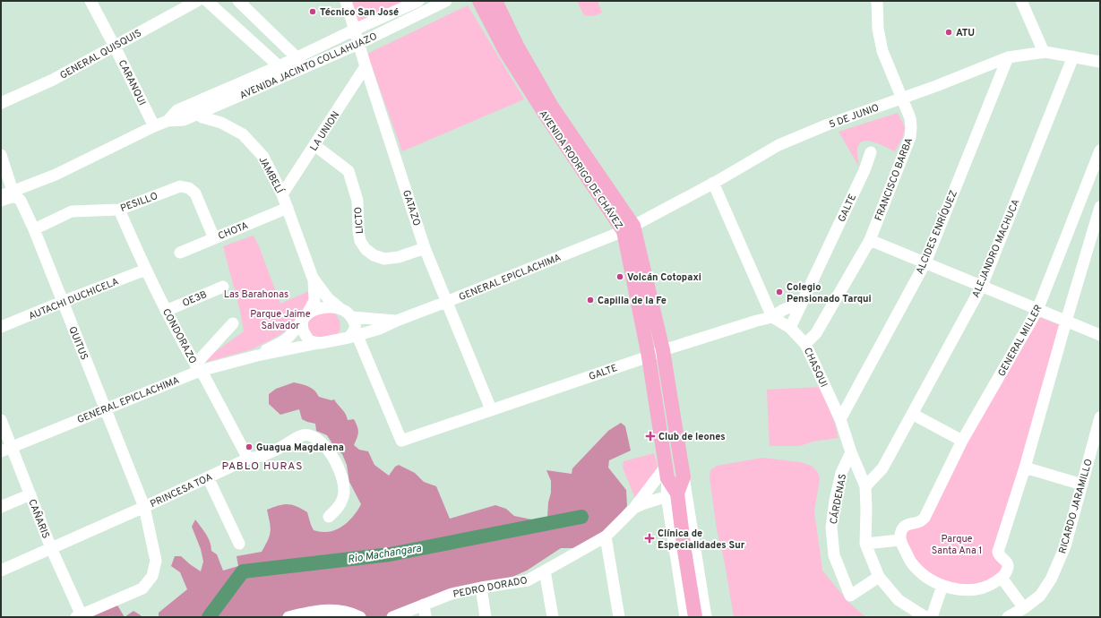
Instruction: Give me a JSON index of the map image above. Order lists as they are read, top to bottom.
{
  "streets": {
    "main road": ["AVENIDA RODRIGO DE CHÁVEZ"],
    "street": [
      "GENERAL QUISQUIS",
      "AVENIDA JACINTO COLLAHUAZO",
      "CARANQUI",
      "5 DE JUNIO",
      "LA UNION",
      "JAMBELÍ",
      "FRANCISCO BARBA",
      "PESILLO",
      "GATAZO",
      "GALTE",
      "LICTO",
      "CHOTA",
      "ALCIDES ENRÍQUEZ",
      "ALEJANDRO MACHUCA",
      "GENERAL EPICLACHIMA",
      "AUTACHI DUCHICELA",
      "OE3B",
      "CONDORAZO",
      "GENERAL MILLER",
      "QUITUS",
      "CHASQUI",
      "PRINCESA TOA",
      "CÁRDENAS",
      "RICARDO JARAMILLO",
      "CAÑARIS",
      "PEDRO DORADO"
    ]
  },
  "crossings": [
    ["GENERAL QUISQUIS", "CARANQUI"],
    ["AVENIDA JACINTO COLLAHUAZO", "CARANQUI"],
    ["AVENIDA JACINTO COLLAHUAZO", "JAMBELÍ"],
    ["AVENIDA JACINTO COLLAHUAZO", "GATAZO"],
    ["5 DE JUNIO", "AVENIDA RODRIGO DE CHÁVEZ"],
    ["5 DE JUNIO", "FRANCISCO BARBA"],
    ["5 DE JUNIO", "ALCIDES ENRÍQUEZ"],
    ["5 DE JUNIO", "ALEJANDRO MACHUCA"],
    ["5 DE JUNIO", "GENERAL EPICLACHIMA"],
    ["LA UNION", "JAMBELÍ"],
    ["LA UNION", "GATAZO"],
    ["LA UNION", "LICTO"],
    ["AVENIDA RODRIGO DE CHÁVEZ", "GALTE"],
    ["AVENIDA RODRIGO DE CHÁVEZ", "GENERAL EPICLACHIMA"],
    ["AVENIDA RODRIGO DE CHÁVEZ", "PEDRO DORADO"],
    ["JAMBELÍ", "GALTE"],
    ["JAMBELÍ", "CHOTA"],
    ["JAMBELÍ", "GENERAL EPICLACHIMA"],
    ["FRANCISCO BARBA", "CHASQUI"],
    ["PESILLO", "CHOTA"],
    ["PESILLO", "CONDORAZO"],
    ["PESILLO", "QUITUS"],
    ["GATAZO", "GALTE"],
    ["GATAZO", "LICTO"],
    ["GATAZO", "GENERAL EPICLACHIMA"],
    ["GALTE", "GENERAL EPICLACHIMA"],
    ["GALTE", "CHASQUI"],
    ["ALCIDES ENRÍQUEZ", "CHASQUI"],
    ["ALEJANDRO MACHUCA", "CHASQUI"],
    ["GENERAL EPICLACHIMA", "CONDORAZO"],
    ["GENERAL EPICLACHIMA", "QUITUS"],
    ["GENERAL EPICLACHIMA", "CAÑARIS"],
    ["AUTACHI DUCHICELA", "CONDORAZO"],
    ["AUTACHI DUCHICELA", "QUITUS"],
    ["OE3B", "CONDORAZO"],
    ["CONDORAZO", "PRINCESA TOA"],
    ["QUITUS", "PRINCESA TOA"],
    ["QUITUS", "CAÑARIS"],
    ["CHASQUI", "CÁRDENAS"],
    ["PRINCESA TOA", "CAÑARIS"]
  ],
  "districts": ["PABLO HURAS"],
  "water": ["Rio Machangara"],
  "parks": ["Las Barahonas", "Parque Jaime Salvador", "Parque Santa Ana 1"],
  "places": {
    "other": [
      "Técnico San José",
      "ATU",
      "Volcán Cotopaxi",
      "Colegio Pensionado Tarqui",
      "Capilla de la Fe",
      "Guagua Magdalena"
    ],
    "health": ["Club de leones", "Clínica de Especialidades Sur"]
  }
}
